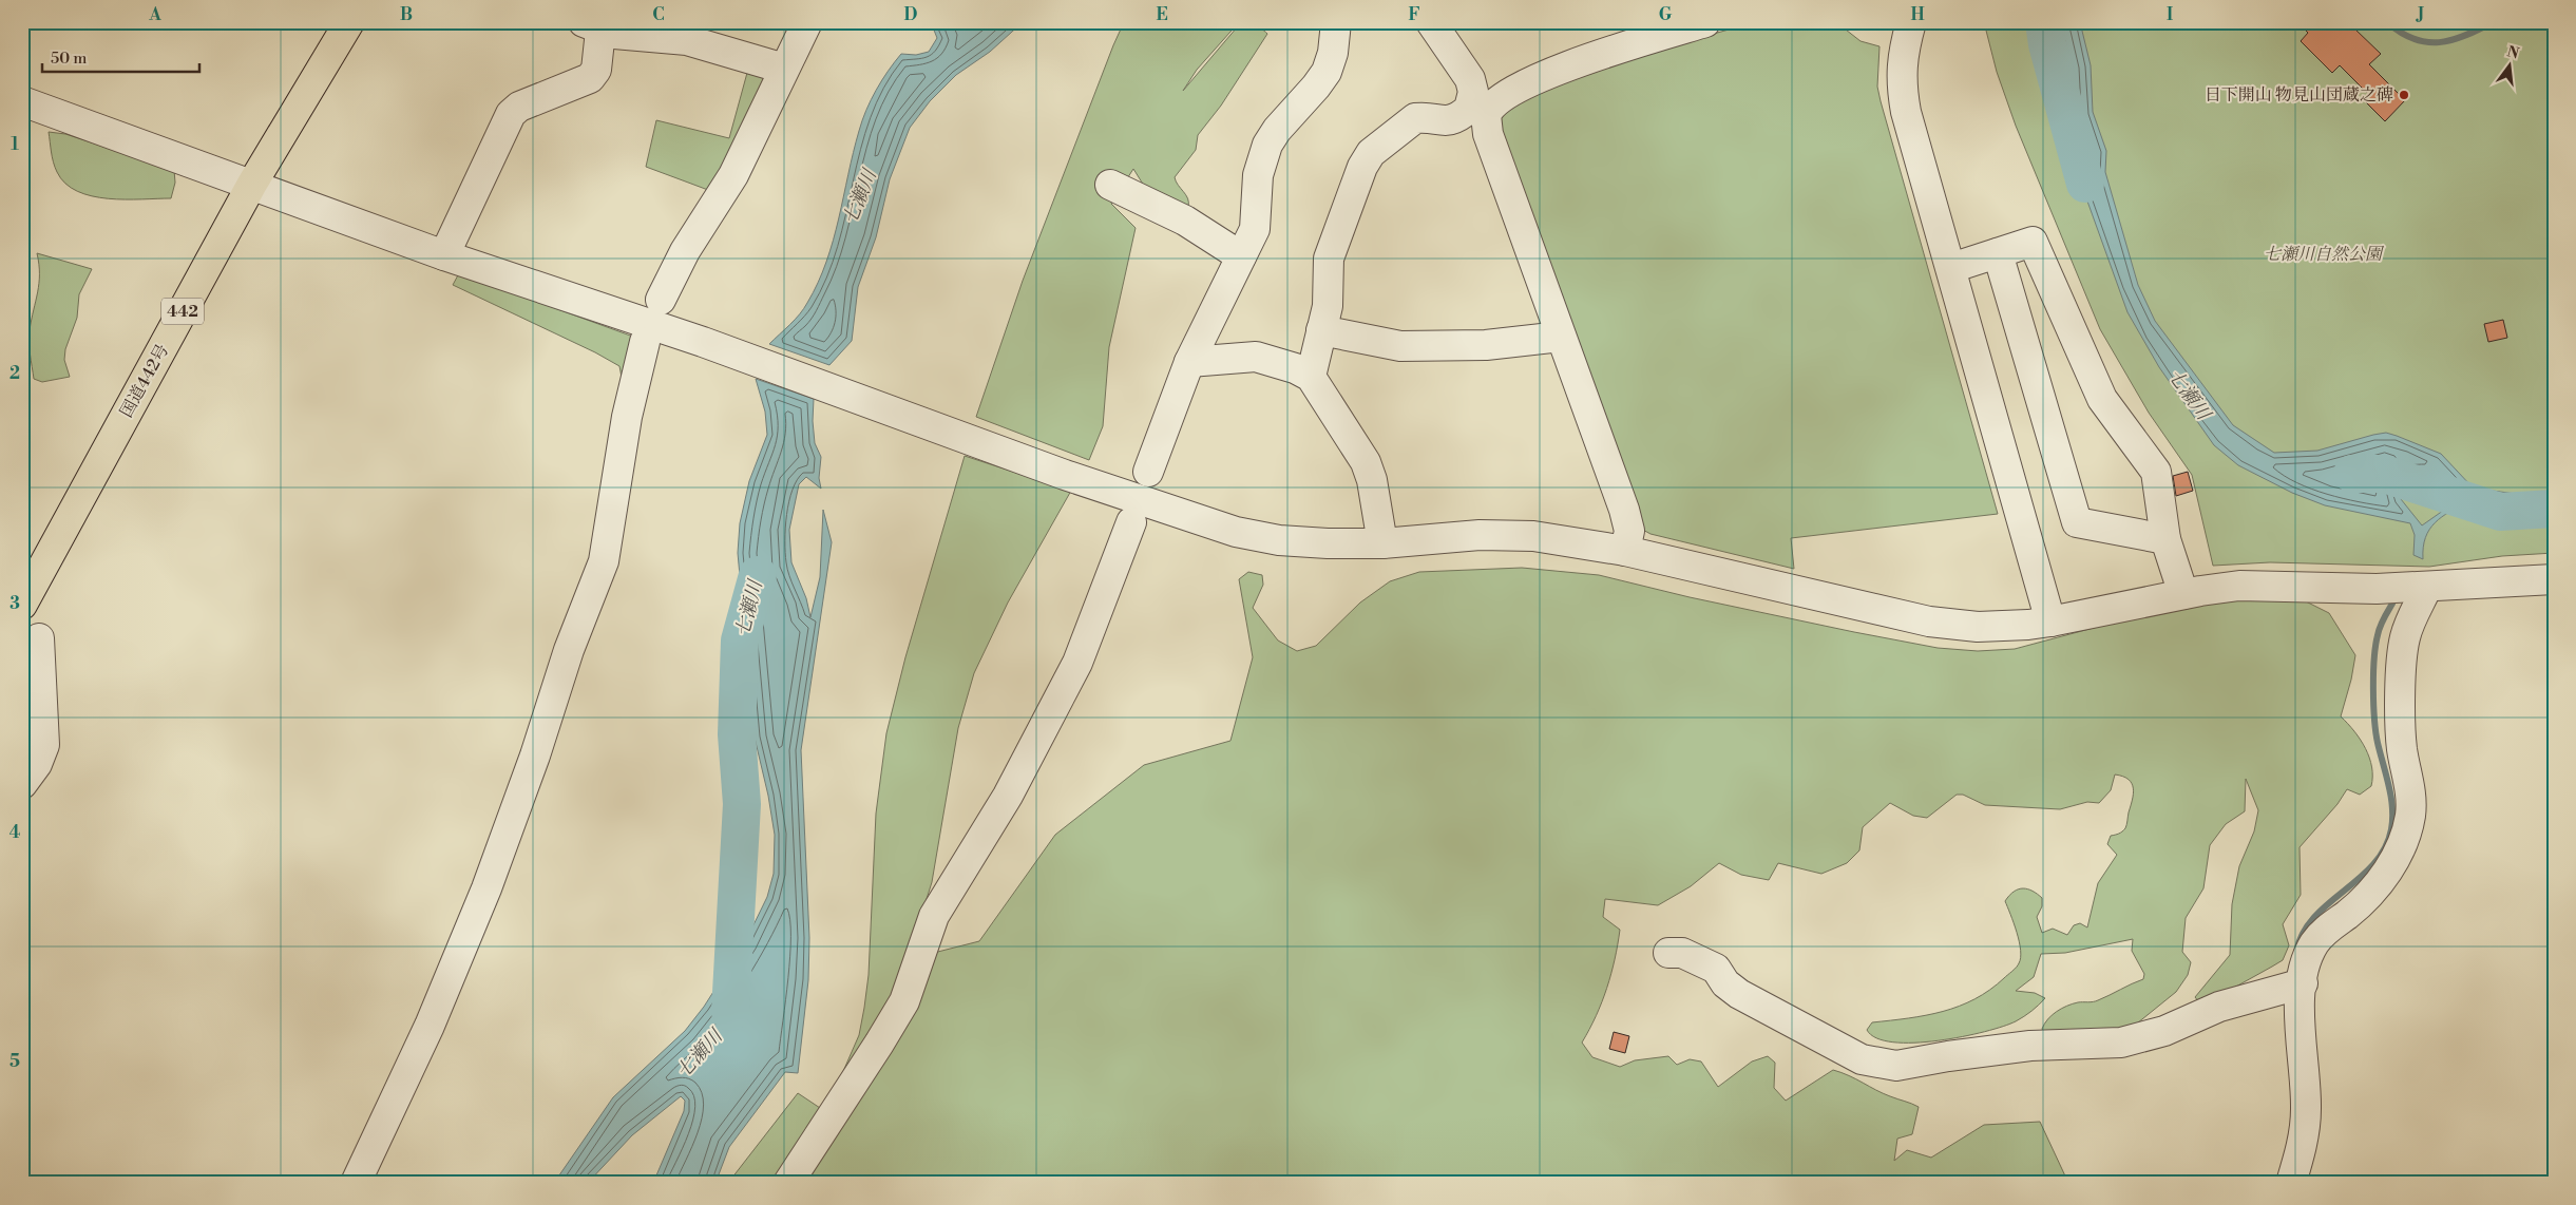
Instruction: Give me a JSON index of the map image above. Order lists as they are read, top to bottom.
{
  "streets": {
    "highway": ["442", "国道442号"]
  },
  "water": ["七瀬川"],
  "parks": ["七瀬川自然公園"],
  "places": ["日下開山 物見山団蔵之碑"],
  "scale_bar": "50 m",
  "north": "top",
  "grid": {
    "columns": [
      "A",
      "B",
      "C",
      "D",
      "E",
      "F",
      "G",
      "H",
      "I",
      "J"
    ],
    "rows": [
      "1",
      "2",
      "3",
      "4",
      "5"
    ]
  }
}
